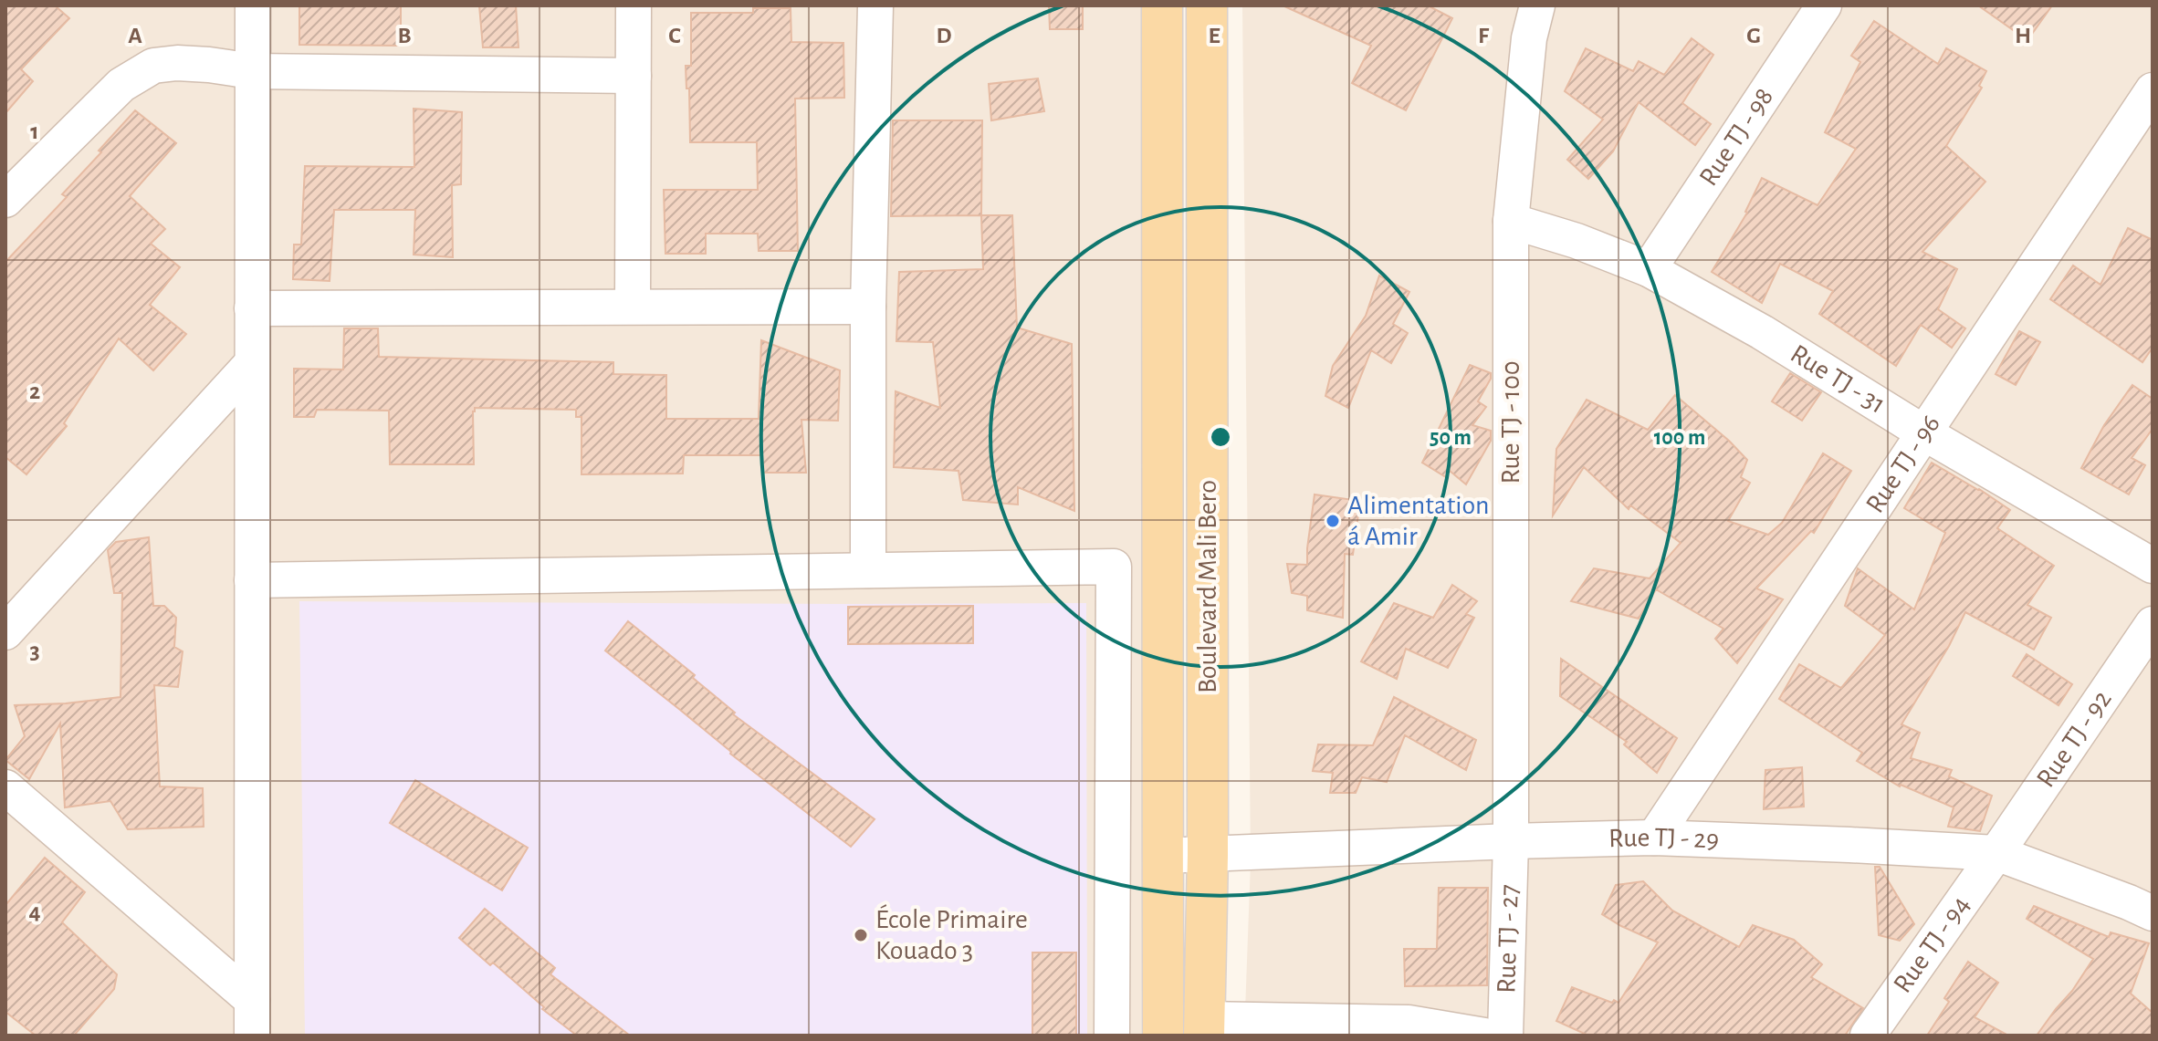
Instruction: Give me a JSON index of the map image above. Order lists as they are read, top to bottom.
{
  "streets": {
    "main road": ["Boulevard Mali Bero"],
    "street": [
      "Rue TJ - 98",
      "Rue TJ - 31",
      "Rue TJ - 100",
      "Rue TJ - 96",
      "Rue TJ - 92",
      "Rue TJ - 29",
      "Rue TJ - 27",
      "Rue TJ - 94"
    ]
  },
  "crossings": [
    ["Rue TJ - 98", "Rue TJ - 31"],
    ["Rue TJ - 31", "Rue TJ - 100"],
    ["Rue TJ - 31", "Rue TJ - 96"],
    ["Rue TJ - 100", "Rue TJ - 29"],
    ["Rue TJ - 100", "Rue TJ - 27"],
    ["Rue TJ - 96", "Rue TJ - 29"],
    ["Boulevard Mali Bero", "Rue TJ - 29"],
    ["Rue TJ - 92", "Rue TJ - 29"],
    ["Rue TJ - 92", "Rue TJ - 94"],
    ["Rue TJ - 29", "Rue TJ - 27"],
    ["Rue TJ - 29", "Rue TJ - 94"]
  ],
  "places": ["Alimentation á Amir", "École Primaire Kouado 3"],
  "grid": {
    "columns": [
      "A",
      "B",
      "C",
      "D",
      "E",
      "F",
      "G",
      "H"
    ],
    "rows": [
      "1",
      "2",
      "3",
      "4"
    ]
  },
  "rings": ["50 m", "100 m"]
}
